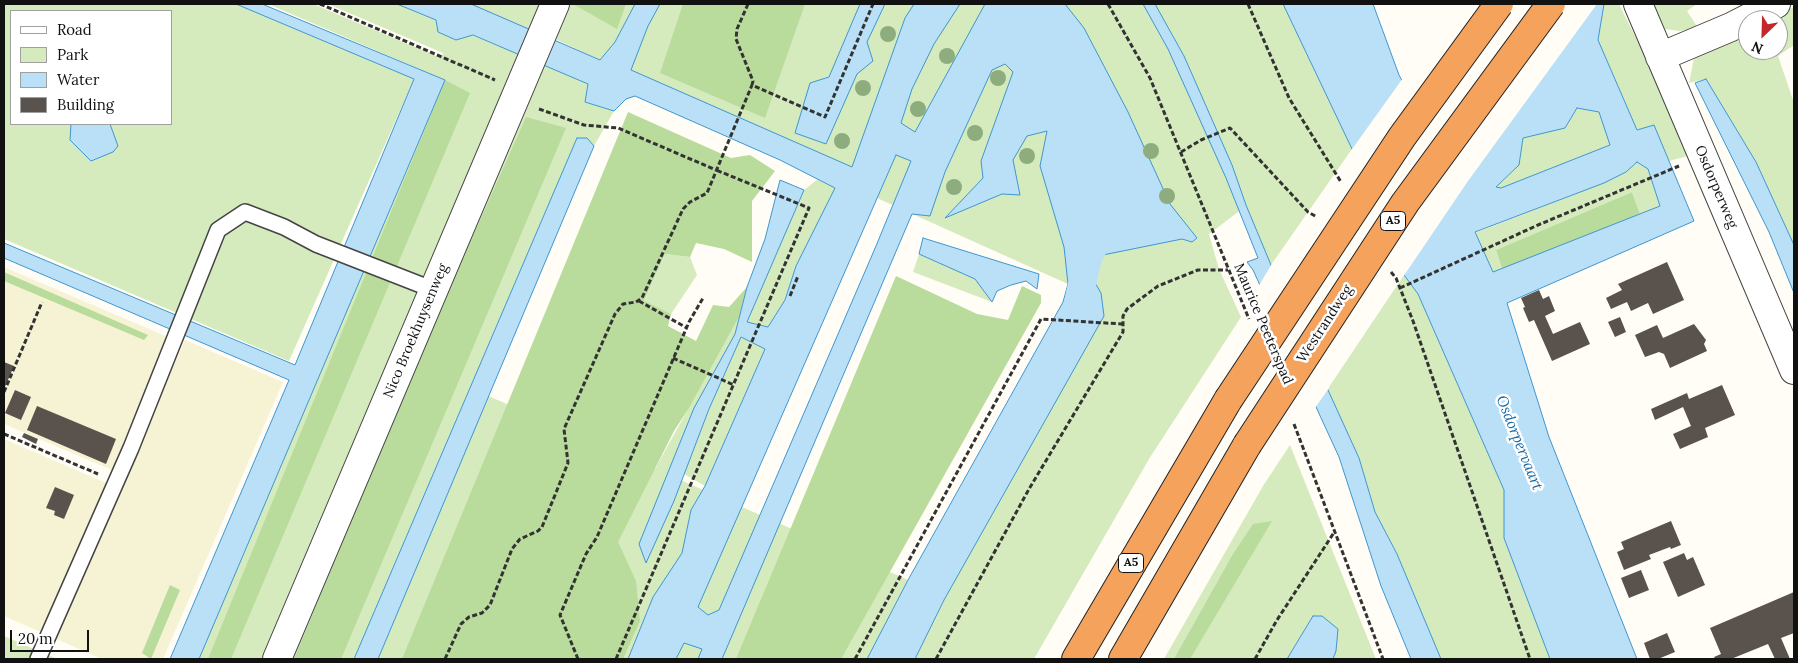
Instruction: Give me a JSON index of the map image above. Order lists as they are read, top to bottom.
{
  "streets": {
    "highway": ["A5", "Westrandweg"],
    "street": ["Osdorperweg", "Nico Broekhuysenweg"],
    "path": ["Maurice Peeterspad"]
  },
  "water": ["Osdorpervaart"],
  "legend": [
    "Road",
    "Park",
    "Water",
    "Building"
  ],
  "scale_bar": "20 m",
  "north": "bottom left"
}
